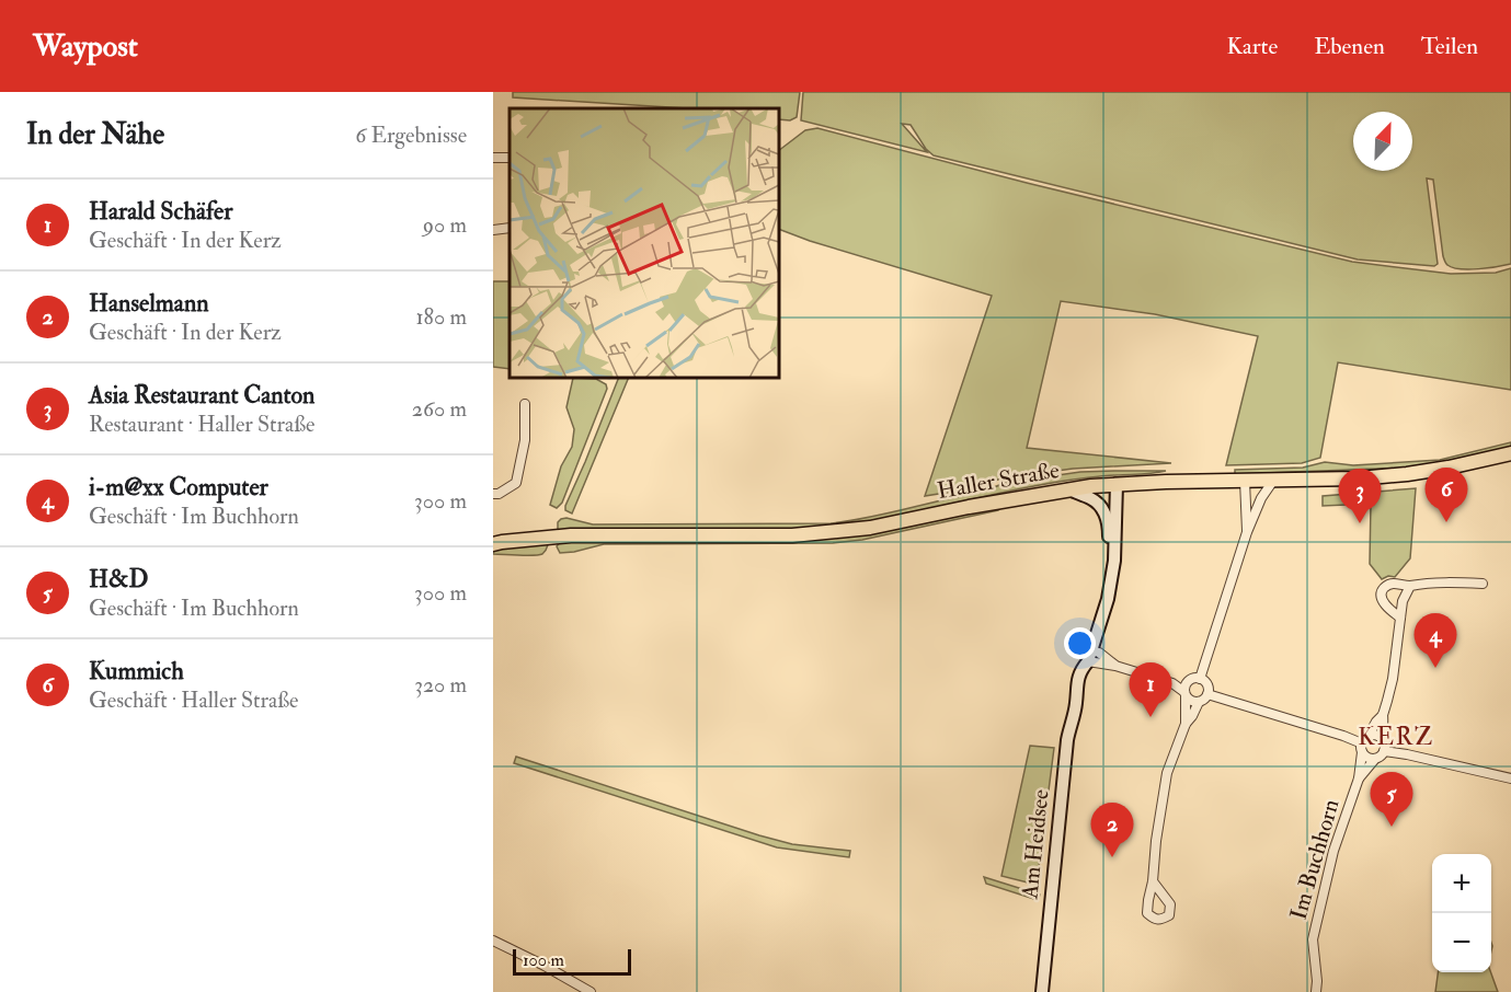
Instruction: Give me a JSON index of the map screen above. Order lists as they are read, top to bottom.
{
  "streets": {
    "main road": ["Haller Straße", "Am Heidsee"],
    "street": ["Im Buchhorn"]
  },
  "districts": ["KERZ"],
  "scale_bar": "100 m",
  "north": "top right",
  "page": {
    "header": "Waypost",
    "nav": ["Karte", "Ebenen", "Teilen"],
    "heading": ["In der Nähe", "6 Ergebnisse"],
    "list": [
      {
        "mark": "1",
        "name": "Harald Schäfer",
        "note": "Geschäft · In der Kerz",
        "value": "90 m"
      },
      {
        "mark": "2",
        "name": "Hanselmann",
        "note": "Geschäft · In der Kerz",
        "value": "180 m"
      },
      {
        "mark": "3",
        "name": "Asia Restaurant Canton",
        "note": "Restaurant · Haller Straße",
        "value": "260 m"
      },
      {
        "mark": "4",
        "name": "i-m@xx Computer",
        "note": "Geschäft · Im Buchhorn",
        "value": "300 m"
      },
      {
        "mark": "5",
        "name": "H&D",
        "note": "Geschäft · Im Buchhorn",
        "value": "300 m"
      },
      {
        "mark": "6",
        "name": "Kummich",
        "note": "Geschäft · Haller Straße",
        "value": "320 m"
      }
    ],
    "pins": [
      "6",
      "3",
      "4",
      "1",
      "5",
      "2"
    ],
    "map_buttons": ["+", "−"],
    "scale": "100 m"
  }
}
